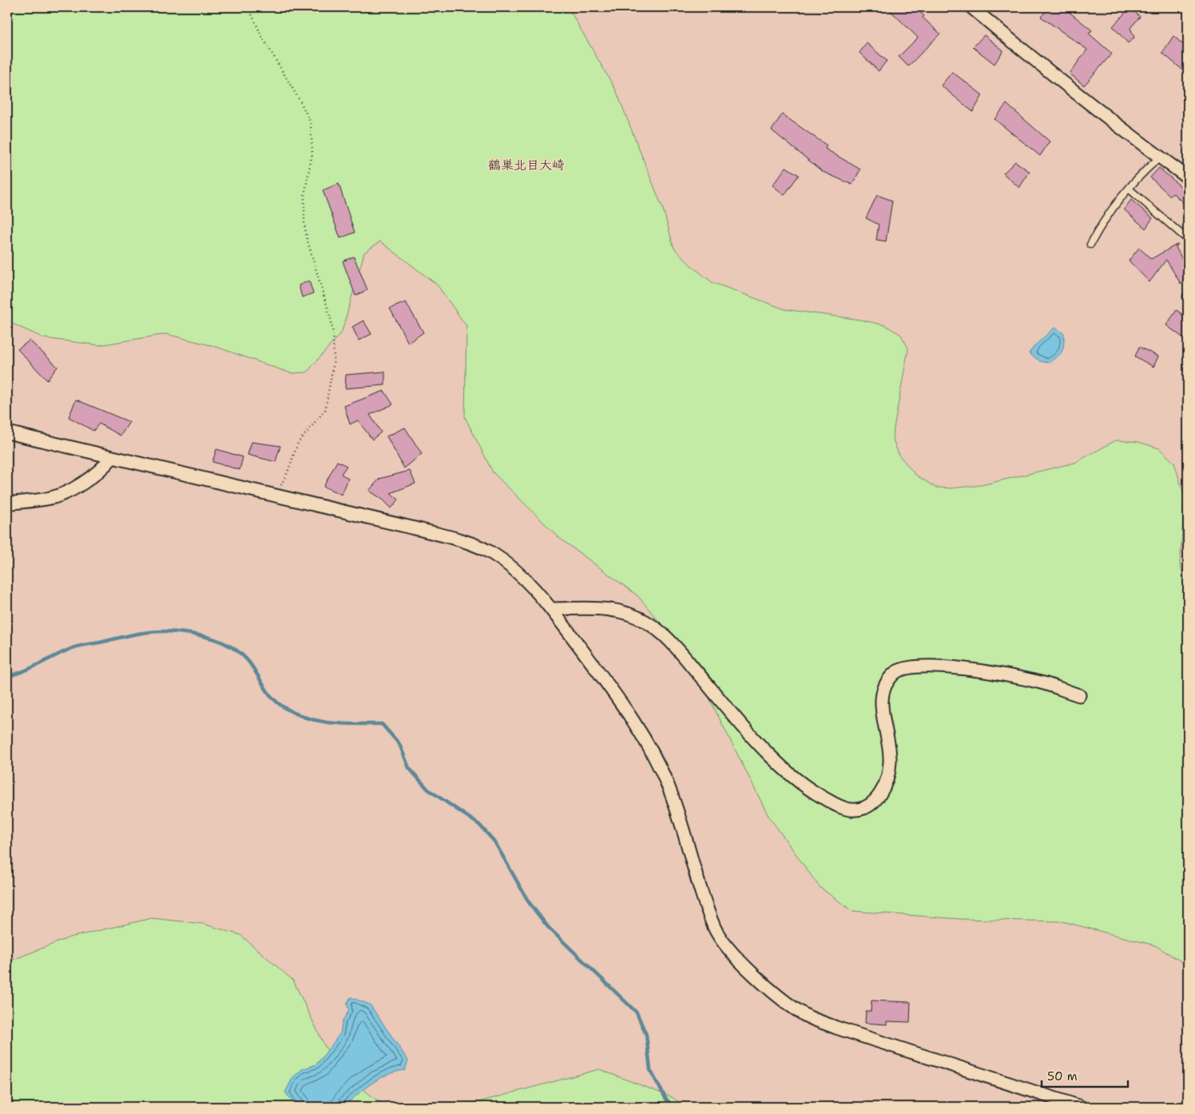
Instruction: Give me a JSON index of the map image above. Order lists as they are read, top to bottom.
{
  "districts": ["鶴巣北目大崎"],
  "scale_bar": "50 m"
}
